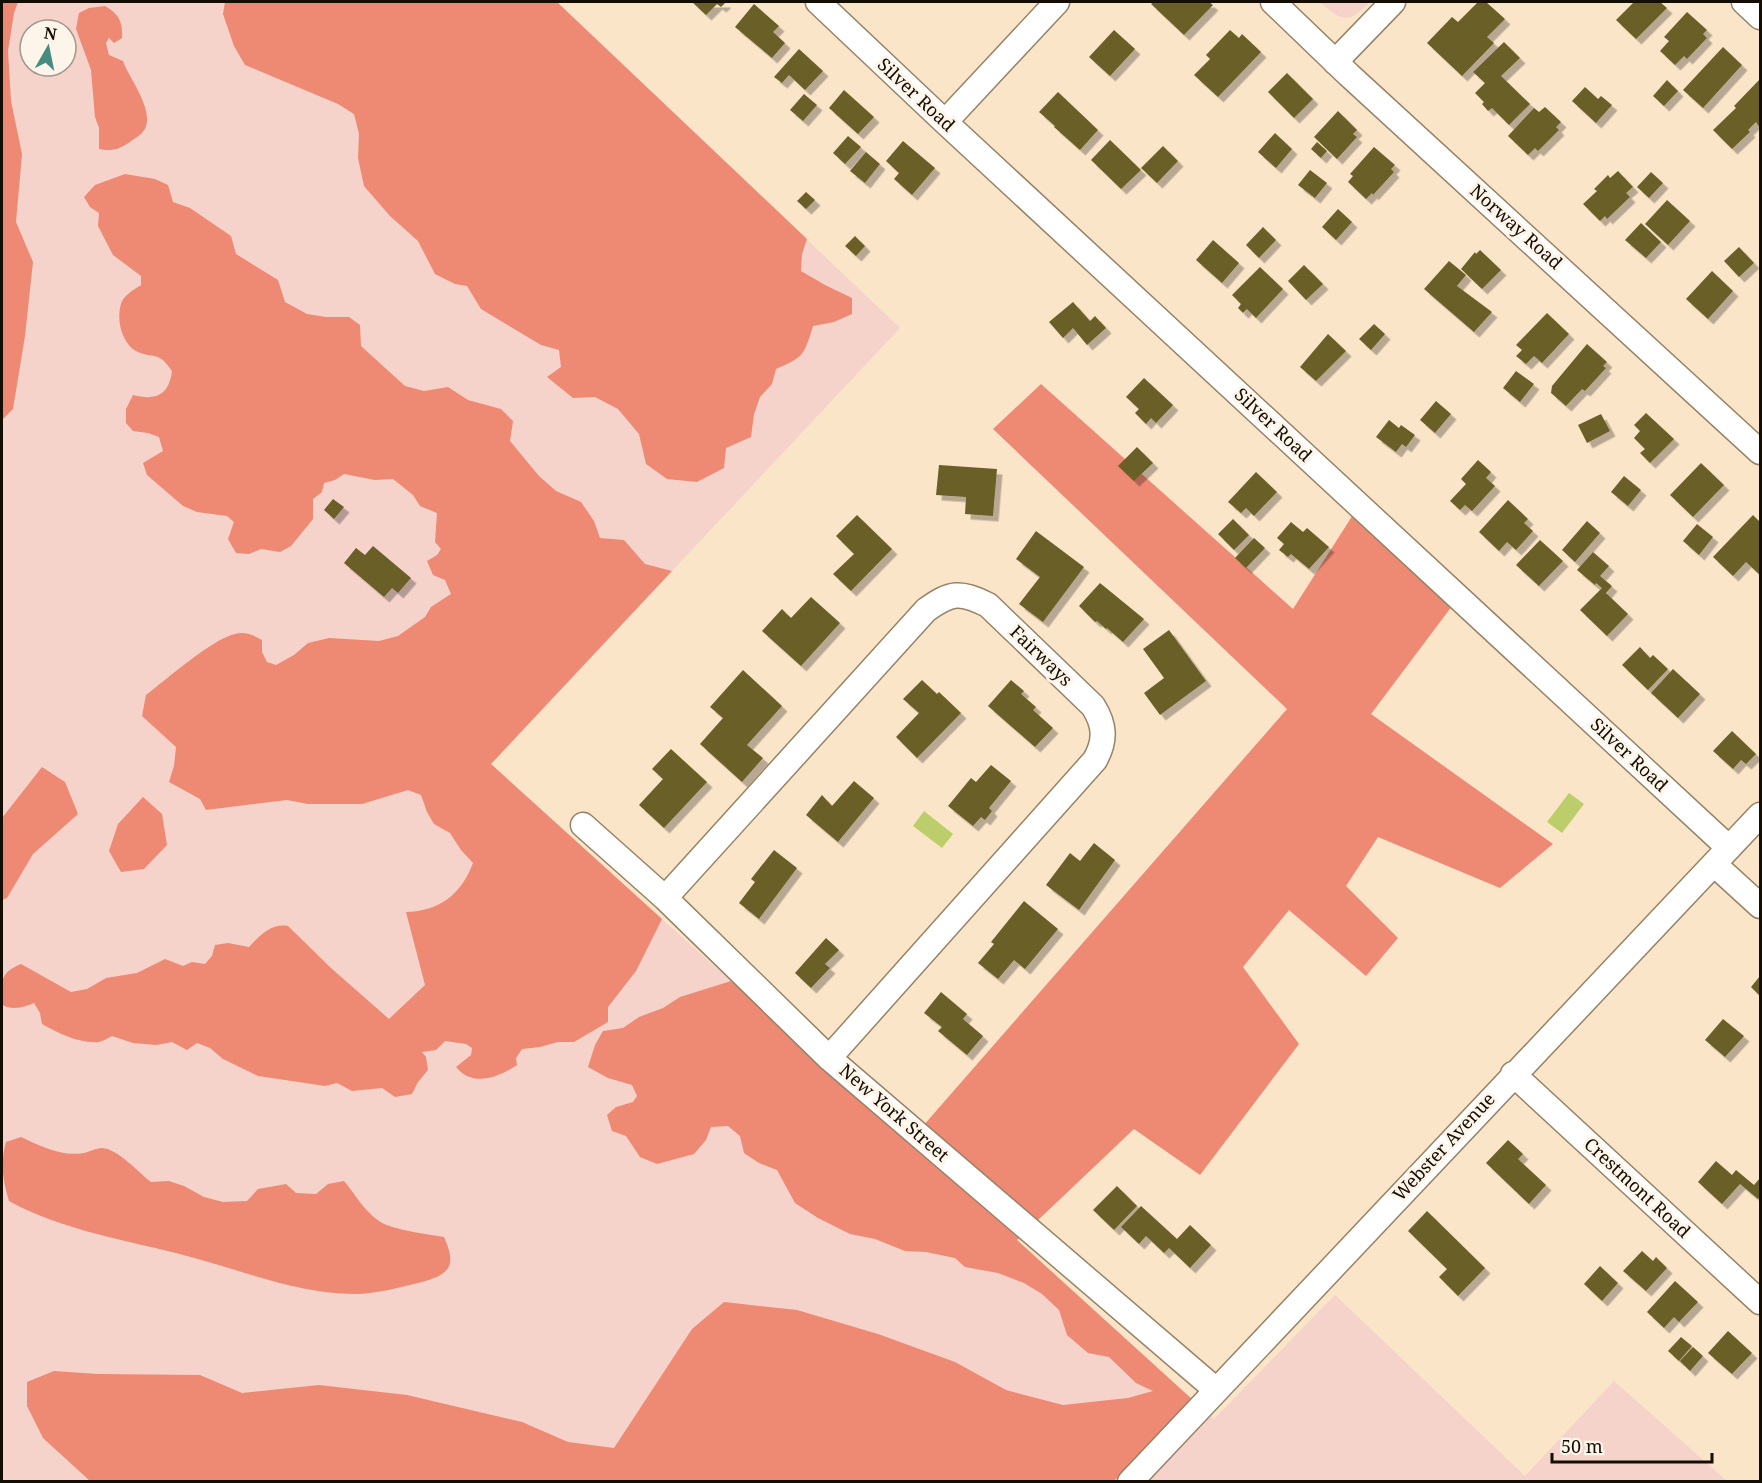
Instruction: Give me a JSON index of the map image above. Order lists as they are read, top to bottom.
{
  "streets": {
    "street": [
      "Silver Road",
      "Norway Road",
      "Fairways",
      "New York Street",
      "Webster Avenue",
      "Crestmont Road"
    ]
  },
  "crossings": [
    ["Silver Road", "Webster Avenue"],
    ["Fairways", "New York Street"],
    ["New York Street", "Webster Avenue"],
    ["Webster Avenue", "Crestmont Road"]
  ],
  "scale_bar": "50 m",
  "north": "top"
}
